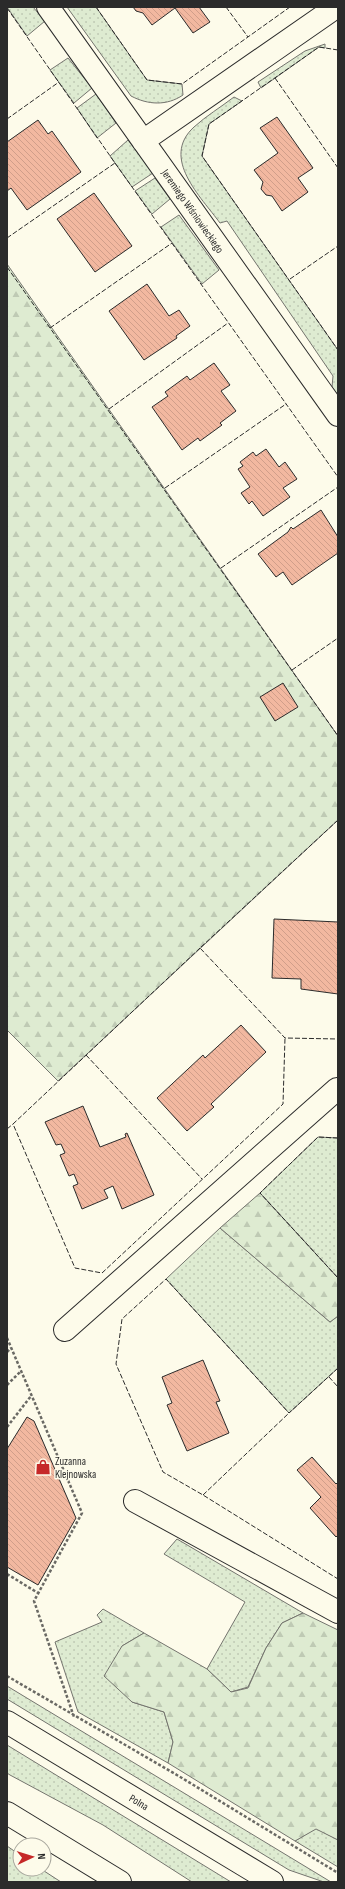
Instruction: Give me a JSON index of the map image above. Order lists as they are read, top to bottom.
{
  "streets": {
    "street": ["Jeremiego Wiśniowieckiego", "Polna"]
  },
  "places": {
    "shop": ["Zuzanna Klejnowska"]
  },
  "north": "right"
}
